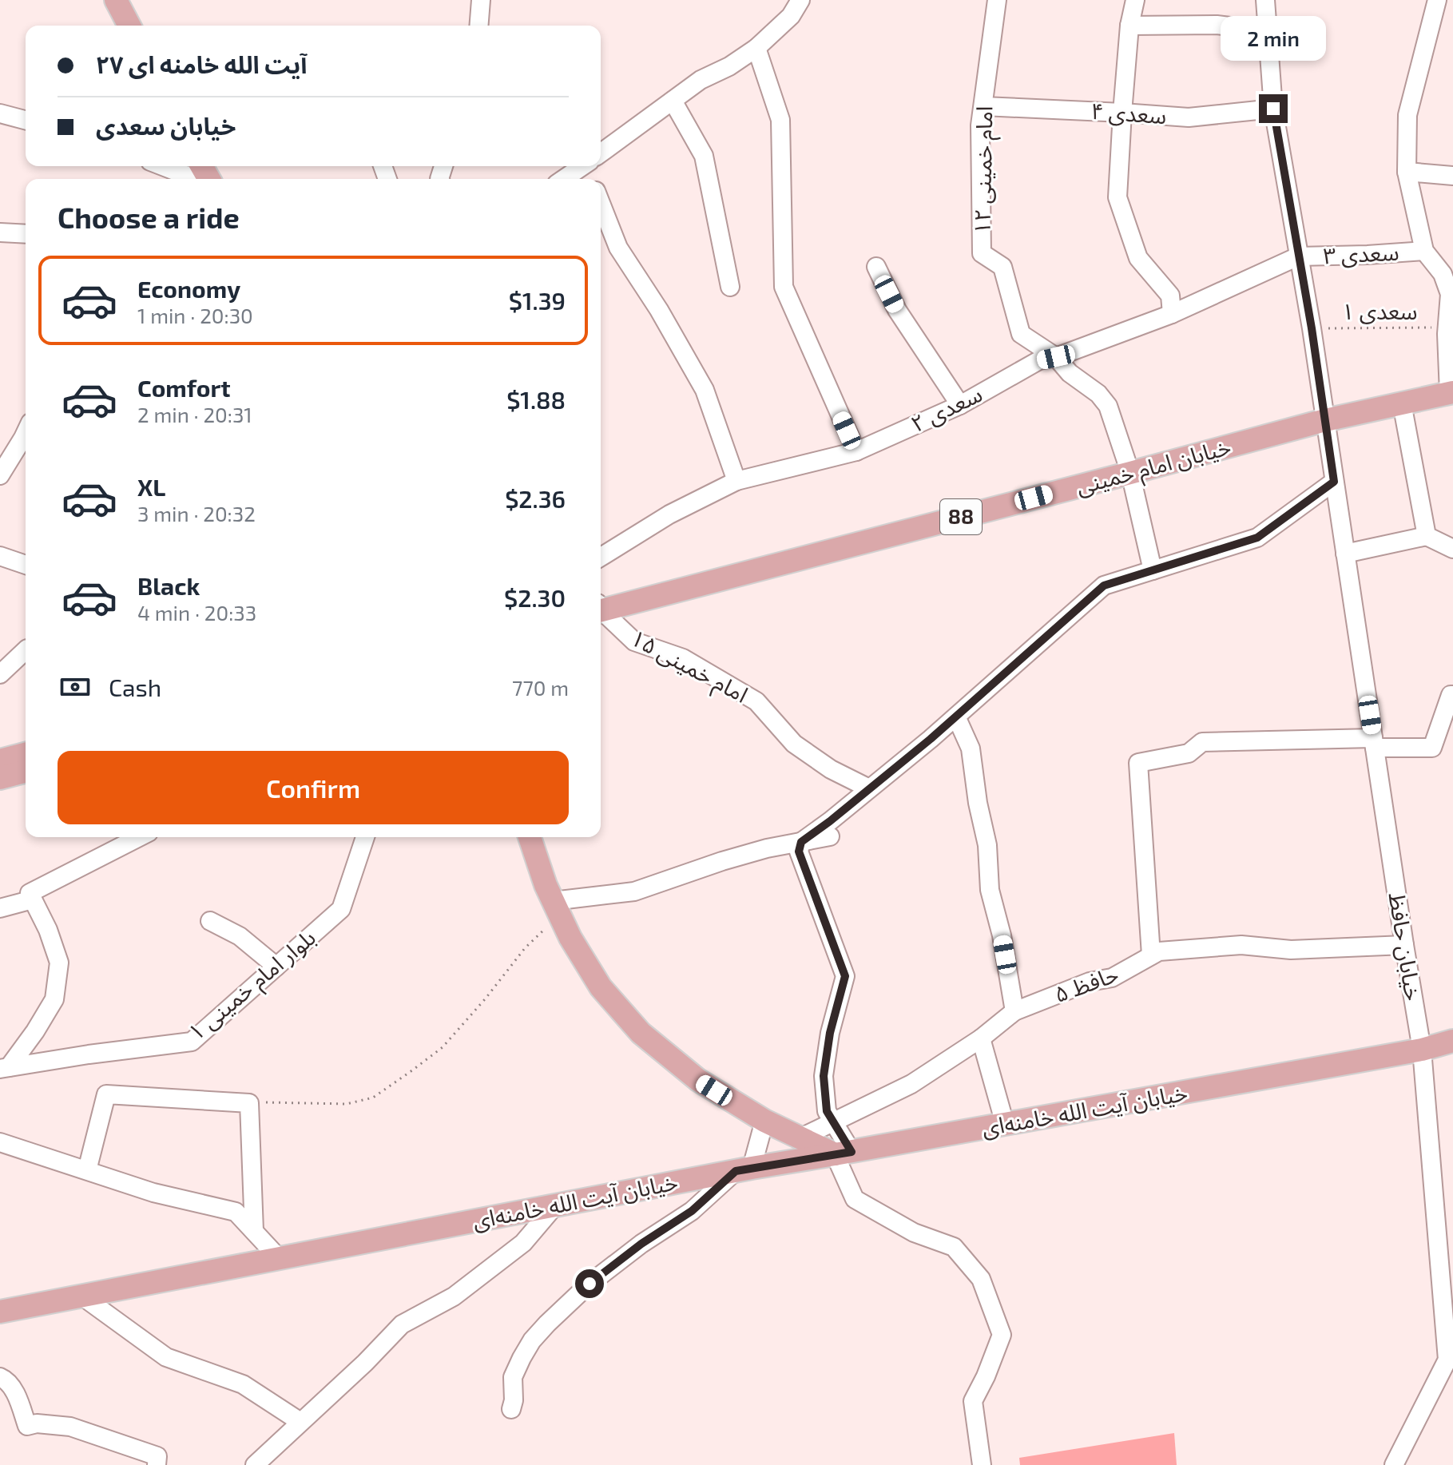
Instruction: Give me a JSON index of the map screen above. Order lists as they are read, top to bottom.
{
  "streets": {
    "main road": ["خیابان امام خمینی", "88", "خیابان آیت الله خامنه‌ای"],
    "street": [
      "سعدی ۴",
      "امام خمینی ۱۲",
      "سعدی ۳",
      "سعدی ۲",
      "امام خمینی ۱۵",
      "خیابان حافظ",
      "حافظ ۵",
      "بلوار امام خمینی ۱"
    ],
    "path": ["سعدی ۱"]
  },
  "crossings": [
    ["سعدی ۴", "امام خمینی ۱۲"],
    ["سعدی ۴", "خیابان حافظ"],
    ["امام خمینی ۱۲", "سعدی ۲"],
    ["امام خمینی ۱۲", "خیابان امام خمینی"],
    ["سعدی ۳", "سعدی ۲"],
    ["سعدی ۳", "خیابان حافظ"],
    ["سعدی ۱", "خیابان حافظ"],
    ["سعدی ۲", "خیابان حافظ"],
    ["خیابان امام خمینی", "خیابان حافظ"],
    ["خیابان حافظ", "حافظ ۵"],
    ["خیابان حافظ", "خیابان آیت الله خامنه‌ای"]
  ],
  "page": {
    "bubble": "2 min",
    "banner": ["آیت الله خامنه ای ۲۷", "خیابان سعدی"],
    "heading": "Choose a ride",
    "list": [
      {
        "name": "Economy",
        "note": "1 min · 20:30",
        "value": "$1.39"
      },
      {
        "name": "Comfort",
        "note": "2 min · 20:31",
        "value": "$1.88"
      },
      {
        "name": "XL",
        "note": "3 min · 20:32",
        "value": "$2.36"
      },
      {
        "name": "Black",
        "note": "4 min · 20:33",
        "value": "$2.30"
      }
    ],
    "pay": ["Cash", "770 m"],
    "buttons": "Confirm"
  }
}
